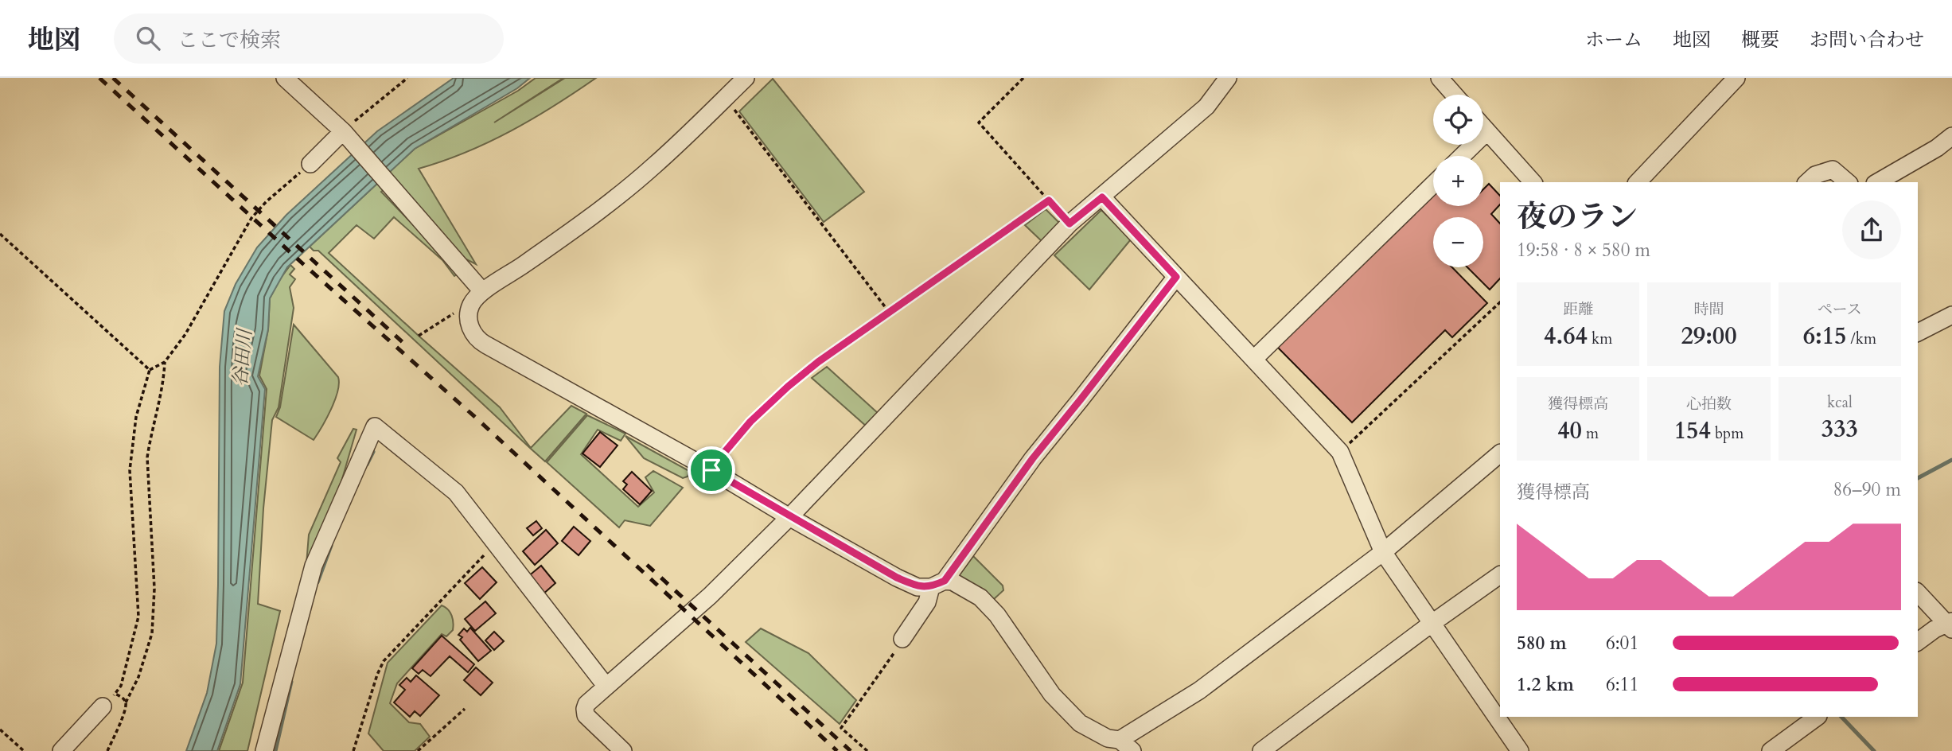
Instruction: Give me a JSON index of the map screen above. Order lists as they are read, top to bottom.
{
  "water": ["谷田川"],
  "page": {
    "header": "地図",
    "search": "ここで検索",
    "nav": [
      "ホーム",
      "地図",
      "概要",
      "お問い合わせ"
    ],
    "map_buttons": ["+", "−"],
    "heading": ["夜のラン", "19:58 · 8 × 580 m"],
    "stats": [
      ["距離", "4.64 km"],
      ["時間", "29:00"],
      ["ペース", "6:15 /km"],
      ["獲得標高", "40 m"],
      ["心拍数", "154 bpm"],
      ["kcal", "333"]
    ],
    "chart": ["獲得標高", "86–90 m"],
    "list": [
      {
        "name": "580 m",
        "note": "6:01"
      },
      {
        "name": "1.2 km",
        "note": "6:11"
      }
    ]
  }
}
